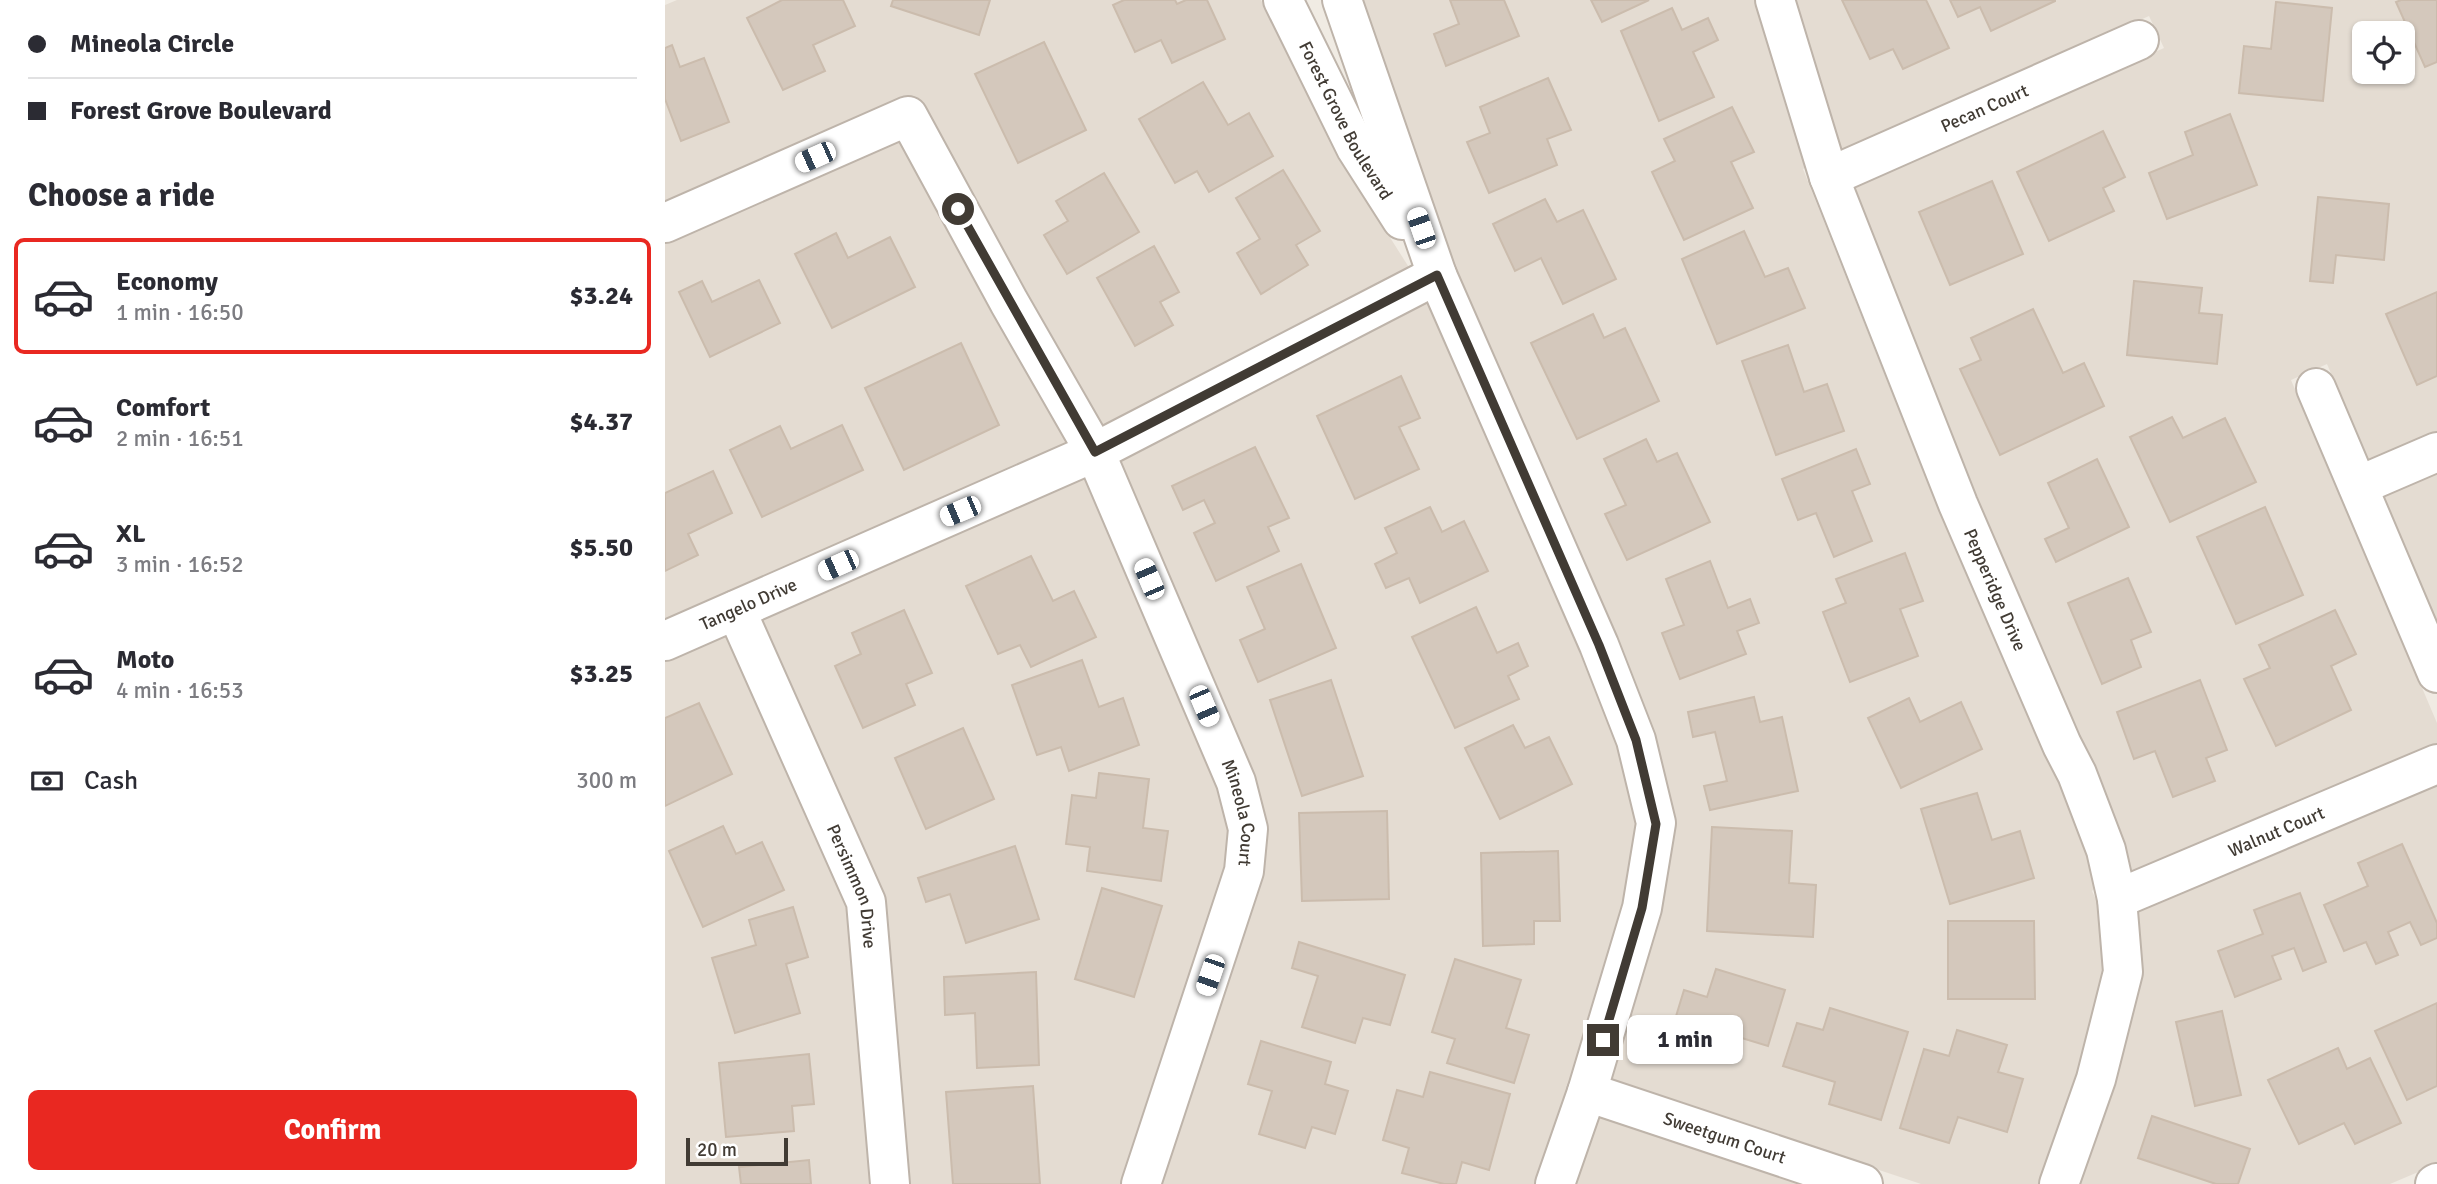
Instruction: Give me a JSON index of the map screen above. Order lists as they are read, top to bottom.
{
  "streets": {
    "street": [
      "Pecan Court",
      "Forest Grove Boulevard",
      "Pepperidge Drive",
      "Tangelo Drive",
      "Mineola Court",
      "Walnut Court",
      "Persimmon Drive",
      "Sweetgum Court"
    ]
  },
  "crossings": [
    ["Pecan Court", "Pepperidge Drive"],
    ["Forest Grove Boulevard", "Tangelo Drive"],
    ["Forest Grove Boulevard", "Sweetgum Court"],
    ["Pepperidge Drive", "Walnut Court"],
    ["Tangelo Drive", "Mineola Court"],
    ["Tangelo Drive", "Persimmon Drive"]
  ],
  "scale_bar": "20 m",
  "page": {
    "banner": ["Mineola Circle", "Forest Grove Boulevard"],
    "heading": "Choose a ride",
    "list": [
      {
        "name": "Economy",
        "note": "1 min · 16:50",
        "value": "$3.24"
      },
      {
        "name": "Comfort",
        "note": "2 min · 16:51",
        "value": "$4.37"
      },
      {
        "name": "XL",
        "note": "3 min · 16:52",
        "value": "$5.50"
      },
      {
        "name": "Moto",
        "note": "4 min · 16:53",
        "value": "$3.25"
      }
    ],
    "pay": ["Cash", "300 m"],
    "bubble": "1 min",
    "buttons": "Confirm",
    "scale": "20 m"
  }
}
